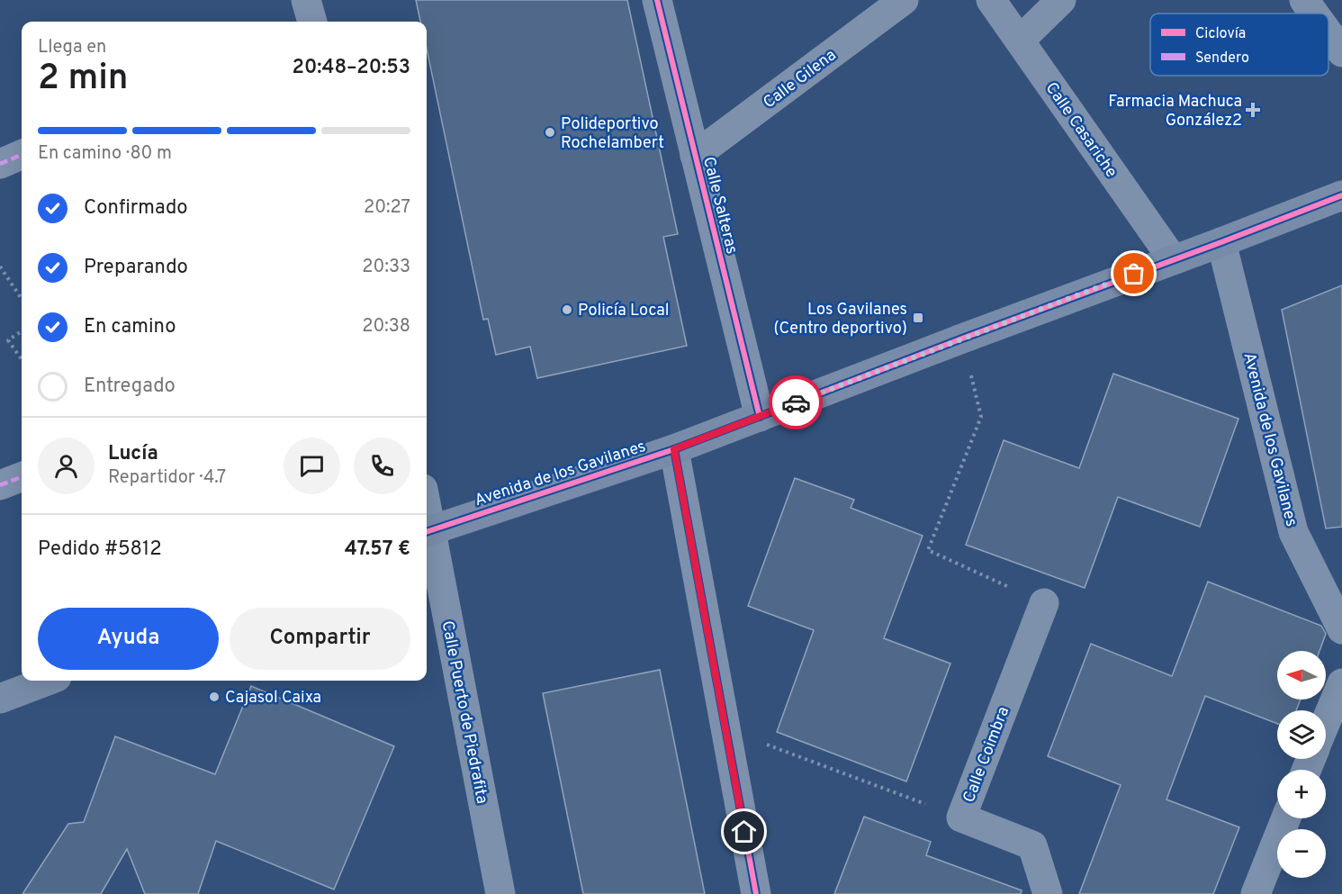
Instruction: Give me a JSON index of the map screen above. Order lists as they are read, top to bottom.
{
  "streets": {
    "street": [
      "Calle Gilena",
      "Calle Casariche",
      "Calle Salteras",
      "Avenida de los Gavilanes",
      "Calle Puerto de Piedrafita",
      "Calle Coimbra"
    ]
  },
  "crossings": [
    ["Calle Gilena", "Calle Salteras"],
    ["Calle Casariche", "Avenida de los Gavilanes"],
    ["Calle Salteras", "Avenida de los Gavilanes"]
  ],
  "places": {
    "health": ["Farmacia Machuca González2"],
    "other": ["Polideportivo Rochelambert", "Policía Local", "Cajasol Caixa"],
    "transit": ["Los Gavilanes (Centro deportivo)"]
  },
  "legend": ["Ciclovía", "Sendero"],
  "north": "left",
  "page": {
    "heading": ["2 min", "Llega en", "20:48–20:53"],
    "panel": [
      "Lucía",
      "Repartidor · 4.7",
      "Pedido #5812",
      "47.57 €"
    ],
    "bar": "En camino · 80 m",
    "list": [
      ["Confirmado", "20:27"],
      ["Preparando", "20:33"],
      ["En camino", "20:38"],
      "Entregado"
    ],
    "buttons": ["Ayuda", "Compartir"],
    "map_buttons": ["+", "−"]
  }
}
